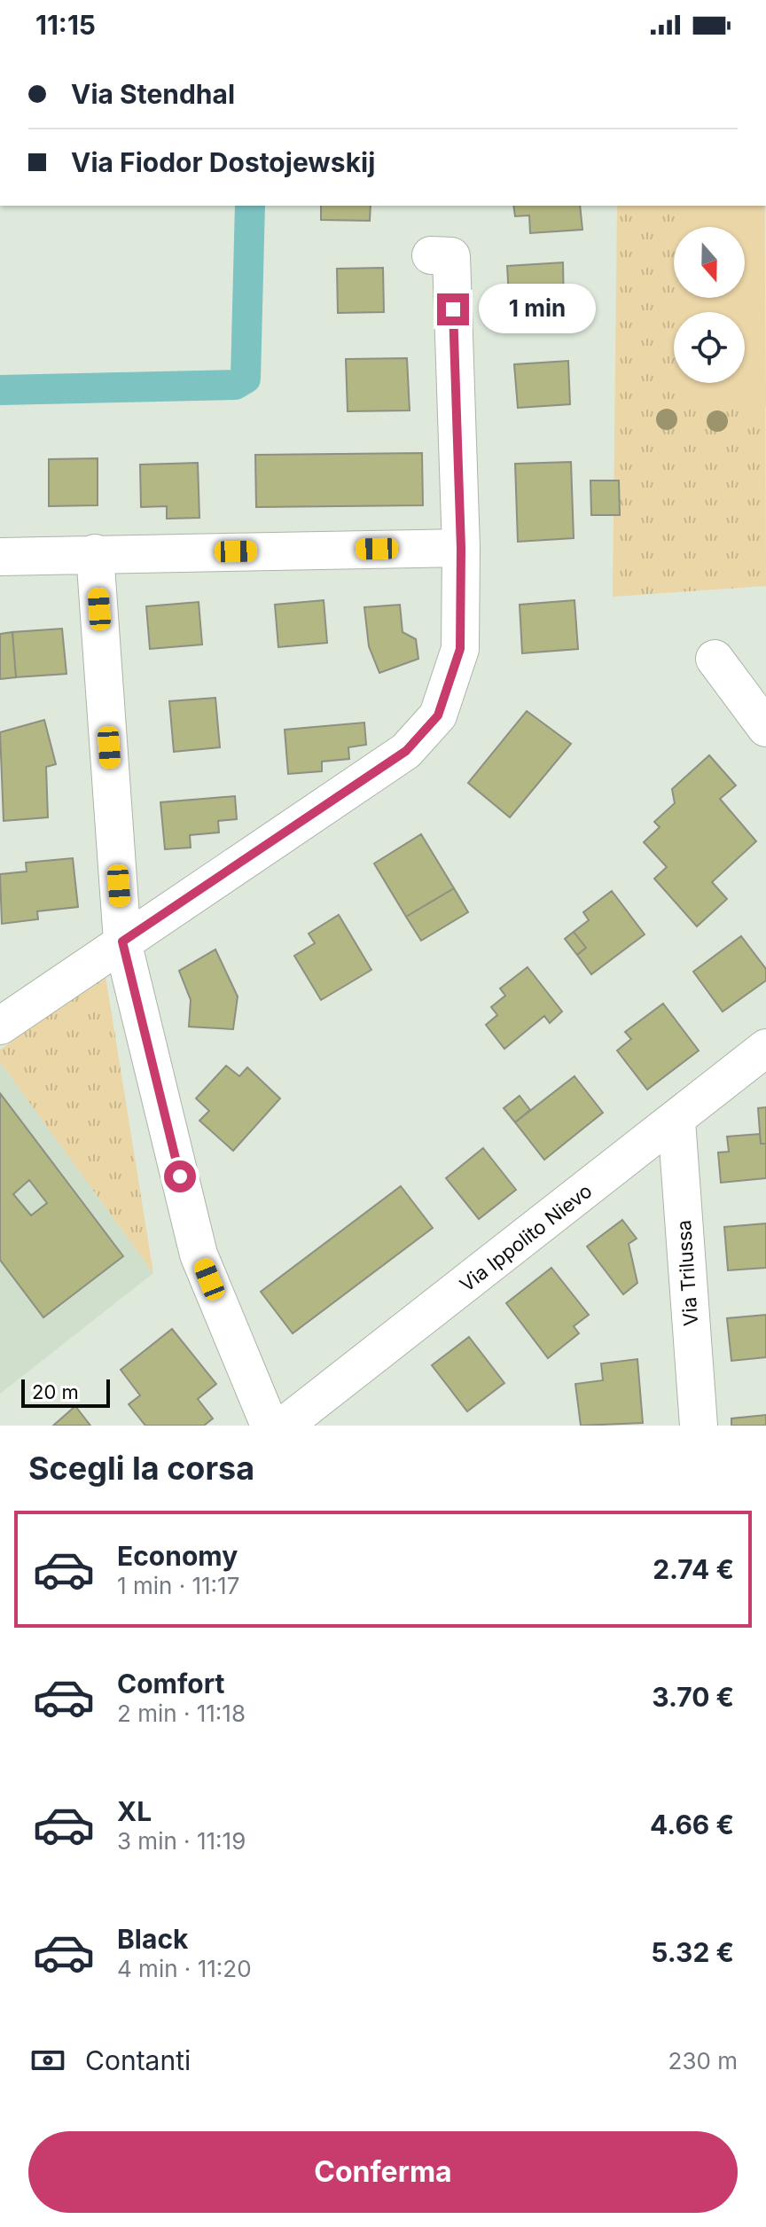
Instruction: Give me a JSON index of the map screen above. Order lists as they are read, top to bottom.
{
  "streets": {
    "street": ["Via Ippolito Nievo", "Via Trilussa"]
  },
  "crossings": [
    ["Via Ippolito Nievo", "Via Trilussa"]
  ],
  "scale_bar": "20 m",
  "north": "bottom",
  "page": {
    "status": "11:15",
    "banner": ["Via Stendhal", "Via Fiodor Dostojewskij"],
    "bubble": "1 min",
    "scale": "20 m",
    "heading": "Scegli la corsa",
    "list": [
      {
        "name": "Economy",
        "note": "1 min · 11:17",
        "value": "2.74 €"
      },
      {
        "name": "Comfort",
        "note": "2 min · 11:18",
        "value": "3.70 €"
      },
      {
        "name": "XL",
        "note": "3 min · 11:19",
        "value": "4.66 €"
      },
      {
        "name": "Black",
        "note": "4 min · 11:20",
        "value": "5.32 €"
      }
    ],
    "pay": ["Contanti", "230 m"],
    "buttons": "Conferma"
  }
}
